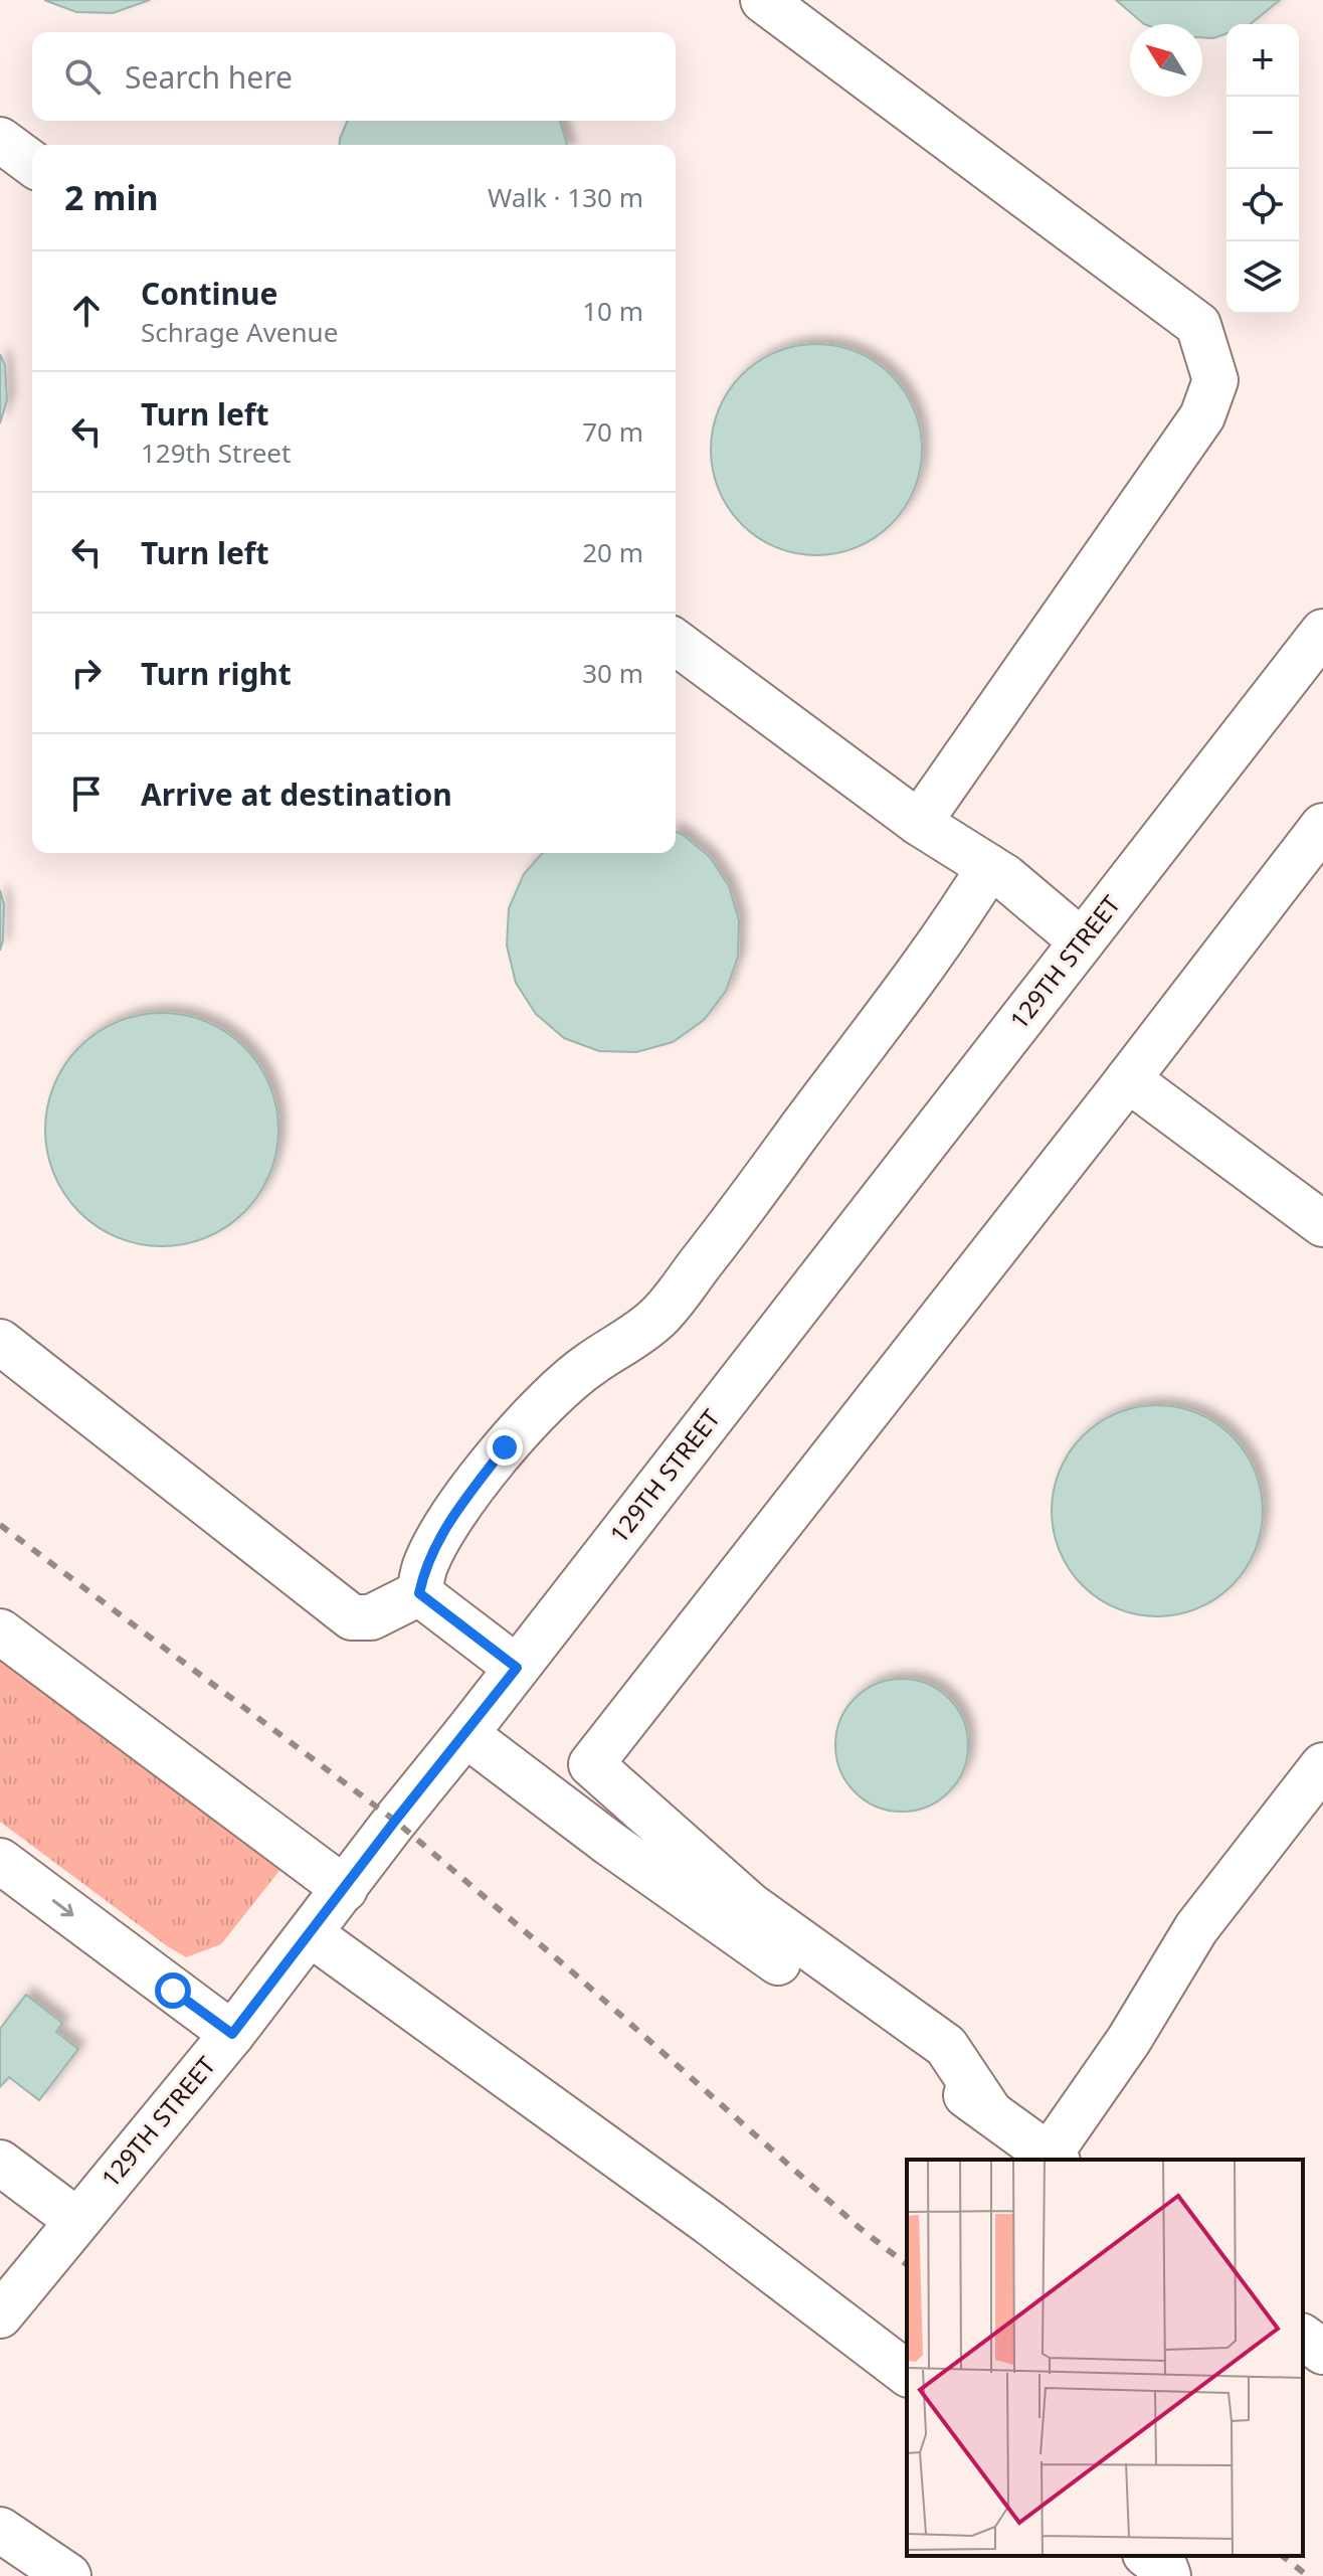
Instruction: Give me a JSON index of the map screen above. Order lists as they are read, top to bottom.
{
  "streets": {
    "main road": ["129TH STREET"]
  },
  "north": "top left",
  "page": {
    "map_buttons": ["+", "−"],
    "search": "Search here",
    "heading": ["2 min", "Walk · 130 m"],
    "list": [
      ["Continue", "Schrage Avenue", "10 m"],
      ["Turn left", "129th Street", "70 m"],
      ["Turn left", "20 m"],
      ["Turn right", "30 m"],
      "Arrive at destination"
    ]
  }
}
